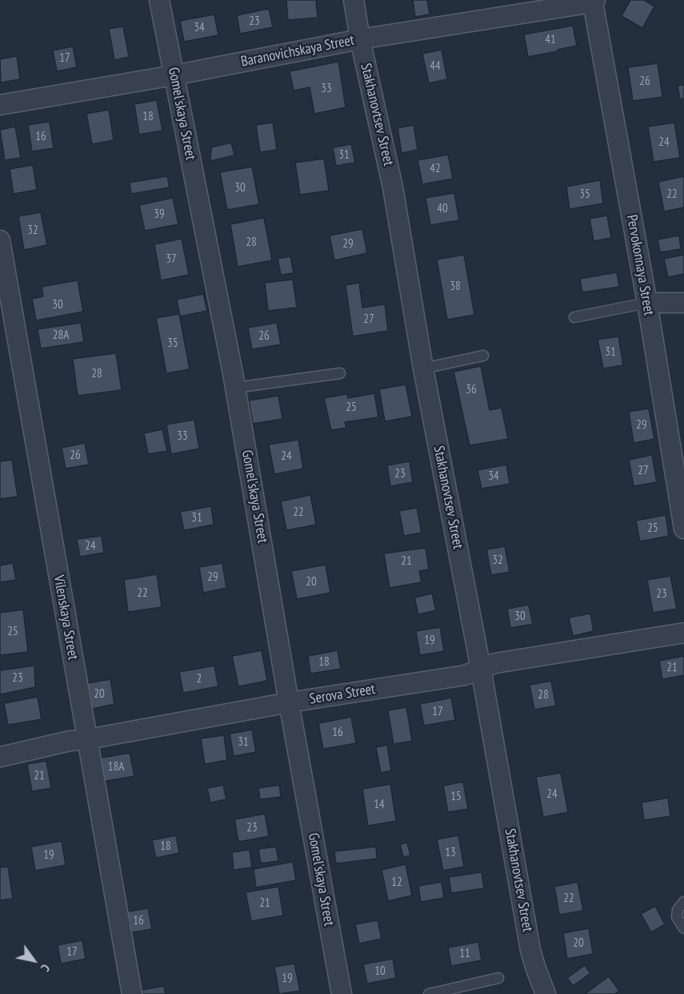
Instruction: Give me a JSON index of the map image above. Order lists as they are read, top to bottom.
{
  "streets": {
    "street": [
      "Baranovichskaya Street",
      "Gomel'skaya Street",
      "Stakhanovtsev Street",
      "Pervokonnaya Street",
      "Vilenskaya Street",
      "Serova Street"
    ]
  },
  "crossings": [
    ["Baranovichskaya Street", "Gomel'skaya Street"],
    ["Baranovichskaya Street", "Stakhanovtsev Street"],
    ["Baranovichskaya Street", "Pervokonnaya Street"],
    ["Gomel'skaya Street", "Serova Street"],
    ["Stakhanovtsev Street", "Serova Street"],
    ["Vilenskaya Street", "Serova Street"]
  ],
  "house_numbers": [
    "23",
    "34",
    "41",
    "17",
    "44",
    "26",
    "33",
    "18",
    "16",
    "24",
    "31",
    "42",
    "30",
    "35",
    "22",
    "40",
    "39",
    "32",
    "28",
    "29",
    "37",
    "38",
    "30",
    "27",
    "28А",
    "26",
    "35",
    "31",
    "28",
    "36",
    "25",
    "29",
    "33",
    "26",
    "24",
    "27",
    "23",
    "34",
    "22",
    "31",
    "25",
    "24",
    "32",
    "21",
    "29",
    "20",
    "22",
    "23",
    "30",
    "25",
    "19",
    "18",
    "21",
    "23",
    "2",
    "20",
    "28",
    "17",
    "16",
    "31",
    "18А",
    "21",
    "24",
    "15",
    "14",
    "23",
    "18",
    "13",
    "19",
    "12",
    "22",
    "21",
    "16",
    "20",
    "17",
    "11",
    "10",
    "19"
  ],
  "north": "bottom right"
}
